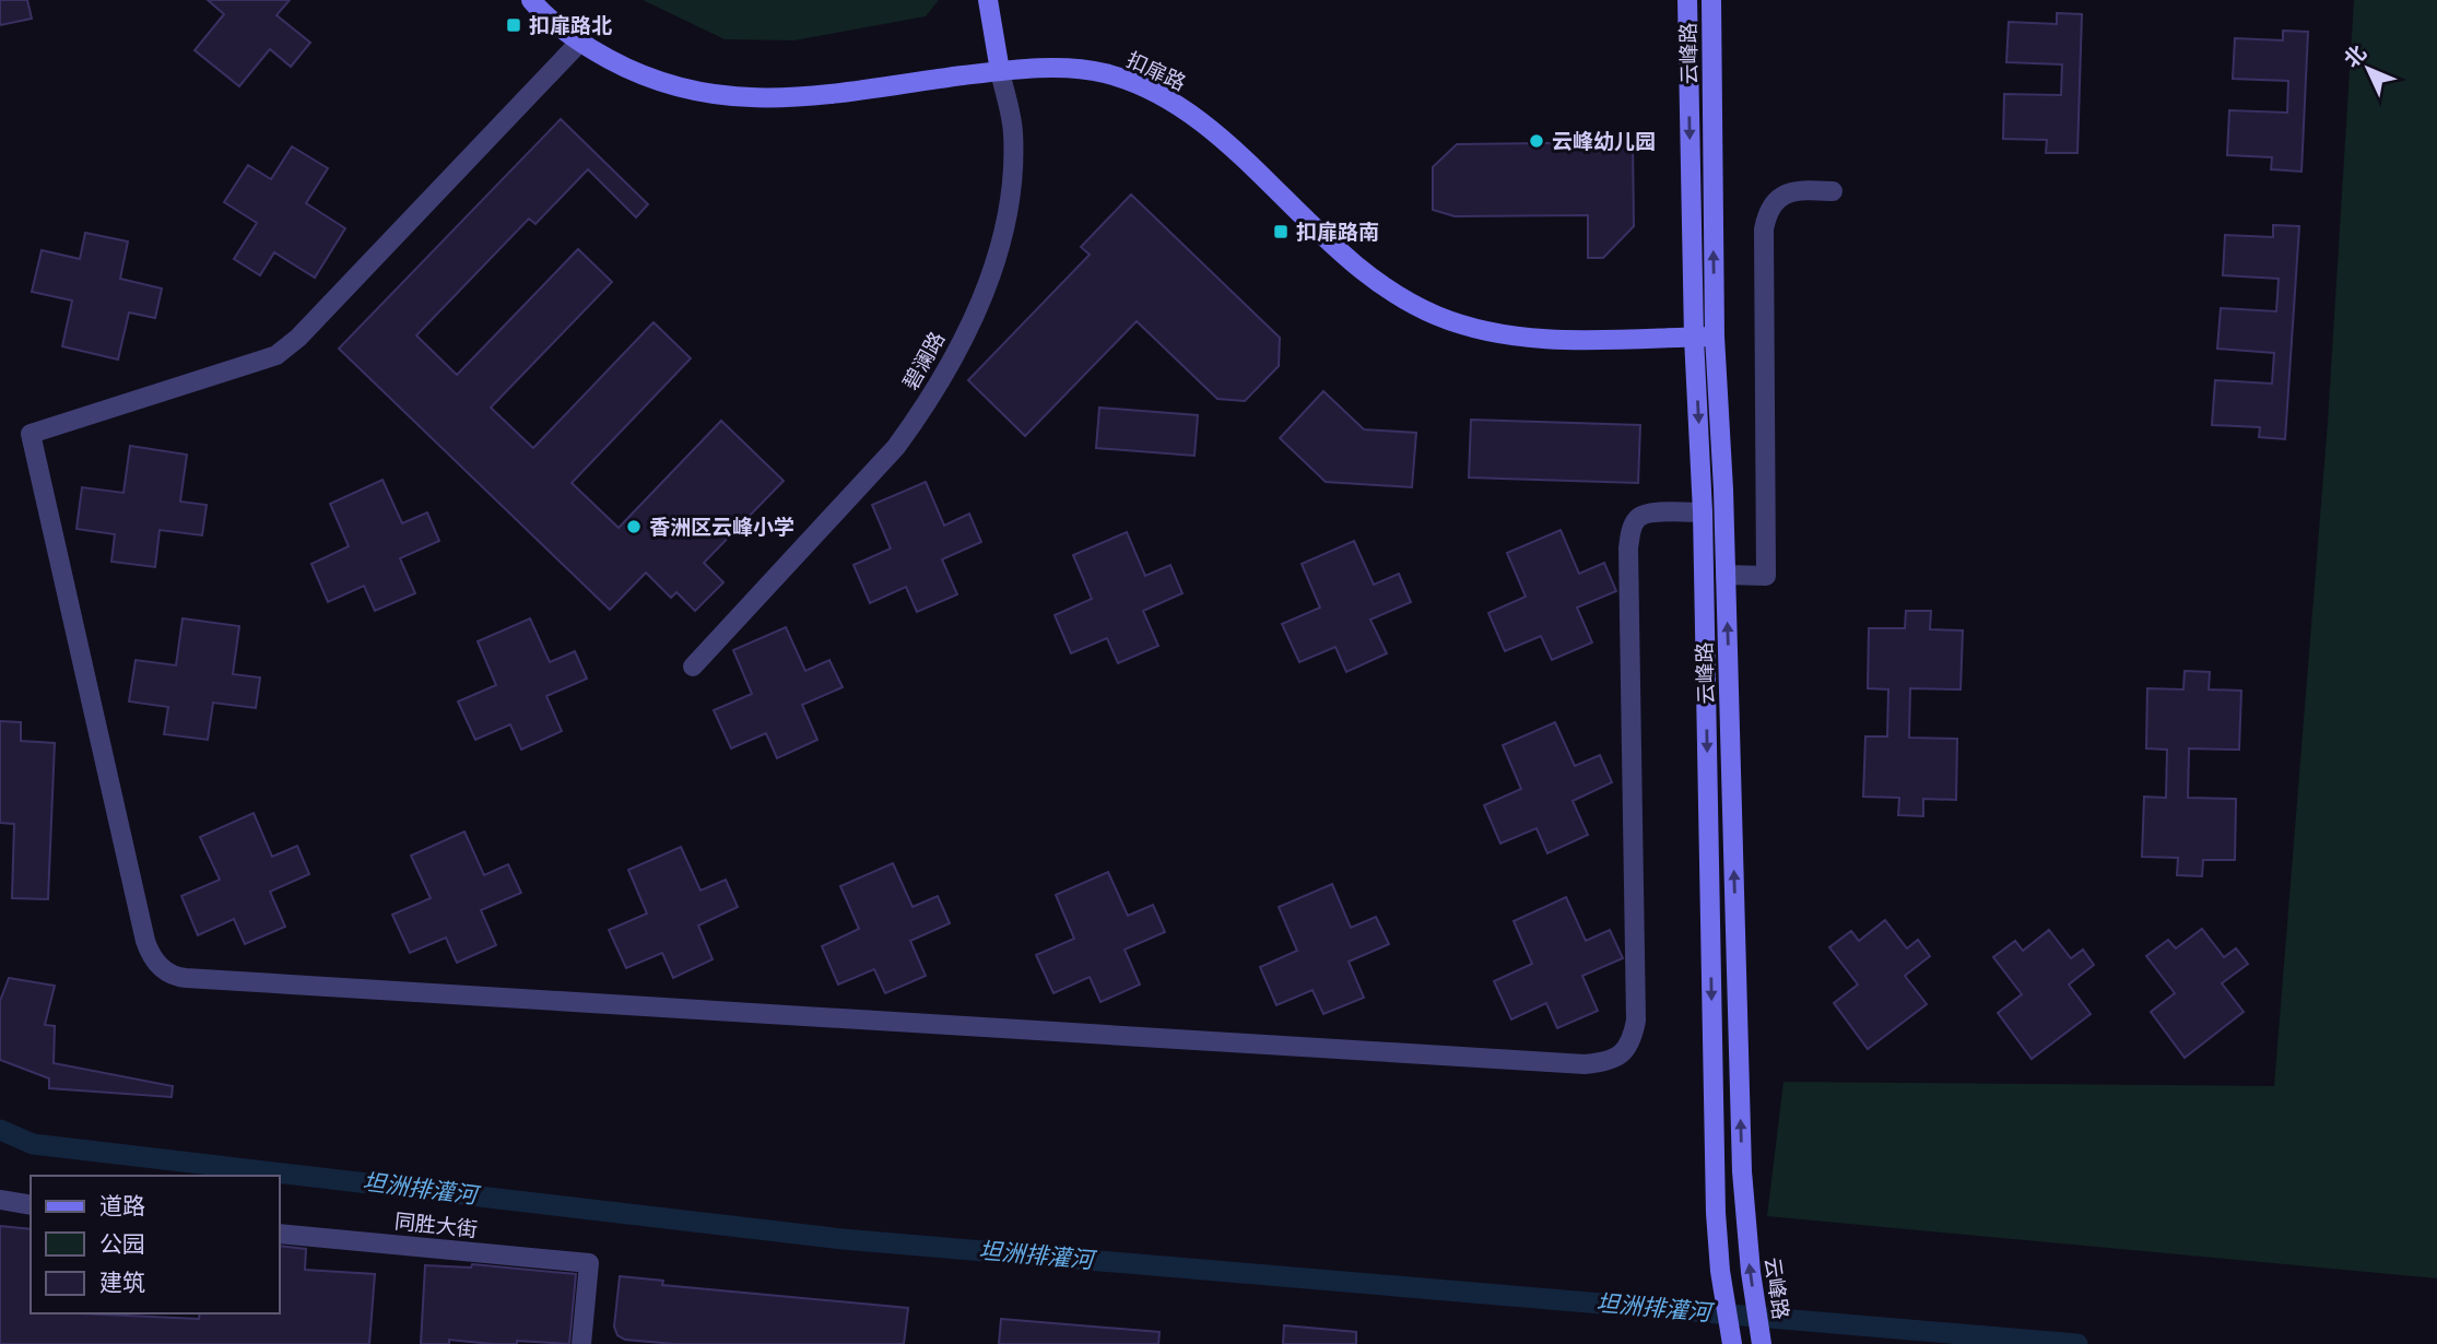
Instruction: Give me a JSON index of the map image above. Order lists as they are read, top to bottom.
{
  "streets": {
    "street": [
      "云峰路",
      "扣扉路",
      "碧澜路",
      "同胜大街"
    ]
  },
  "crossings": [
    ["云峰路", "扣扉路"],
    ["扣扉路", "碧澜路"]
  ],
  "water": ["坦洲排灌河"],
  "places": {
    "transit": ["扣扉路北", "扣扉路南"],
    "other": ["云峰幼儿园", "香洲区云峰小学"]
  },
  "legend": ["道路", "公园", "建筑"],
  "north": "top left"
}
